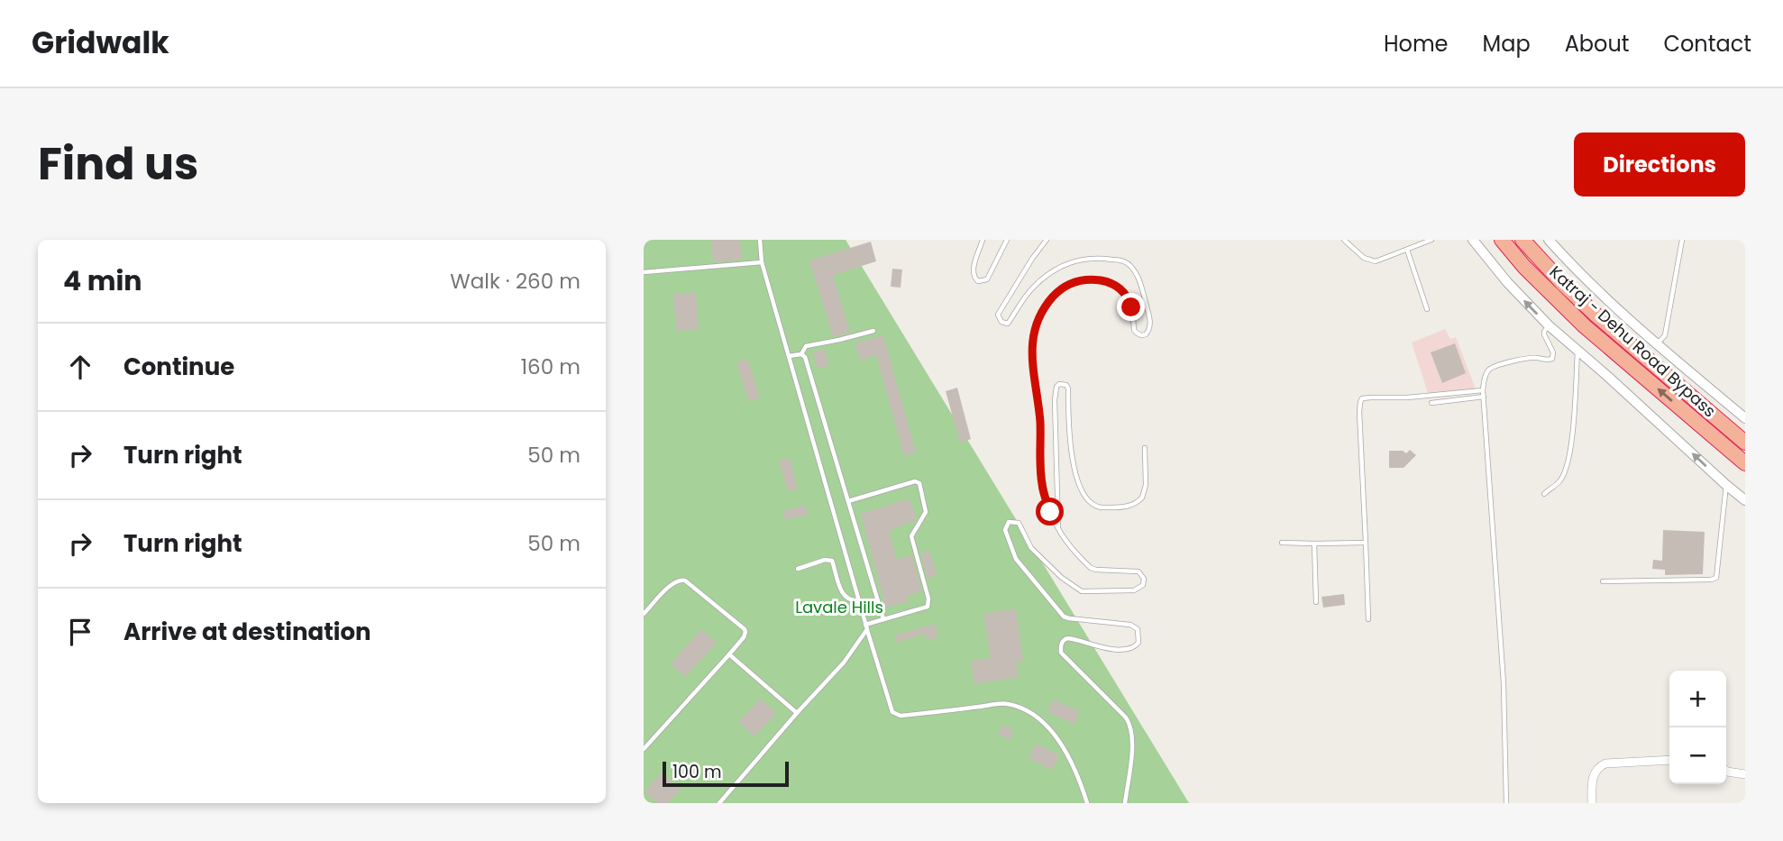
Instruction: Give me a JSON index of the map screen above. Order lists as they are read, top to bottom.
{
  "streets": {
    "highway": ["Katraj - Dehu Road Bypass"]
  },
  "parks": ["Lavale Hills"],
  "scale_bar": "100 m",
  "page": {
    "header": "Gridwalk",
    "nav": [
      "Home",
      "Map",
      "About",
      "Contact"
    ],
    "title": "Find us",
    "buttons": "Directions",
    "heading": ["4 min", "Walk · 260 m"],
    "list": [
      ["Continue", "160 m"],
      ["Turn right", "50 m"],
      ["Turn right", "50 m"],
      "Arrive at destination"
    ],
    "map_buttons": ["+", "−"],
    "scale": "100 m"
  }
}
